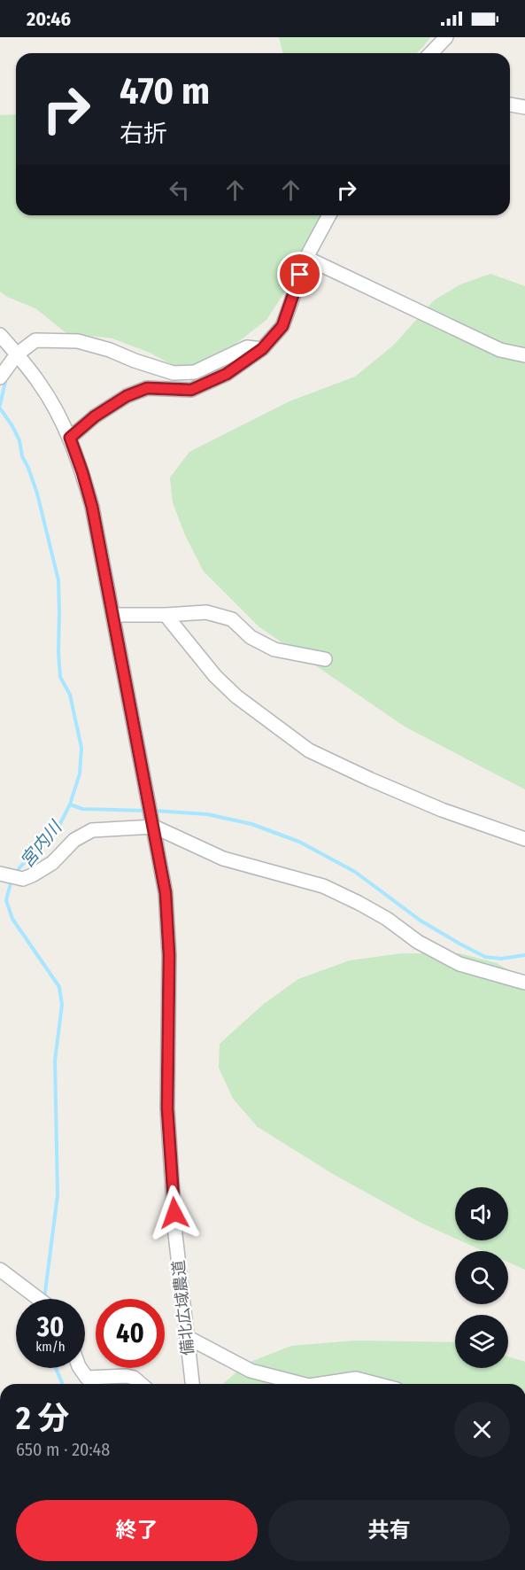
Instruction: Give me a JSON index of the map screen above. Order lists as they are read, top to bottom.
{
  "streets": {
    "street": ["備北広域農道"]
  },
  "water": ["宮内川"],
  "page": {
    "status": "20:46",
    "turn": ["470 m", "右折"],
    "speed": "30 km/h",
    "limit": "40",
    "heading": ["2 分", "650 m · 20:48"],
    "buttons": ["終了", "共有"]
  }
}
